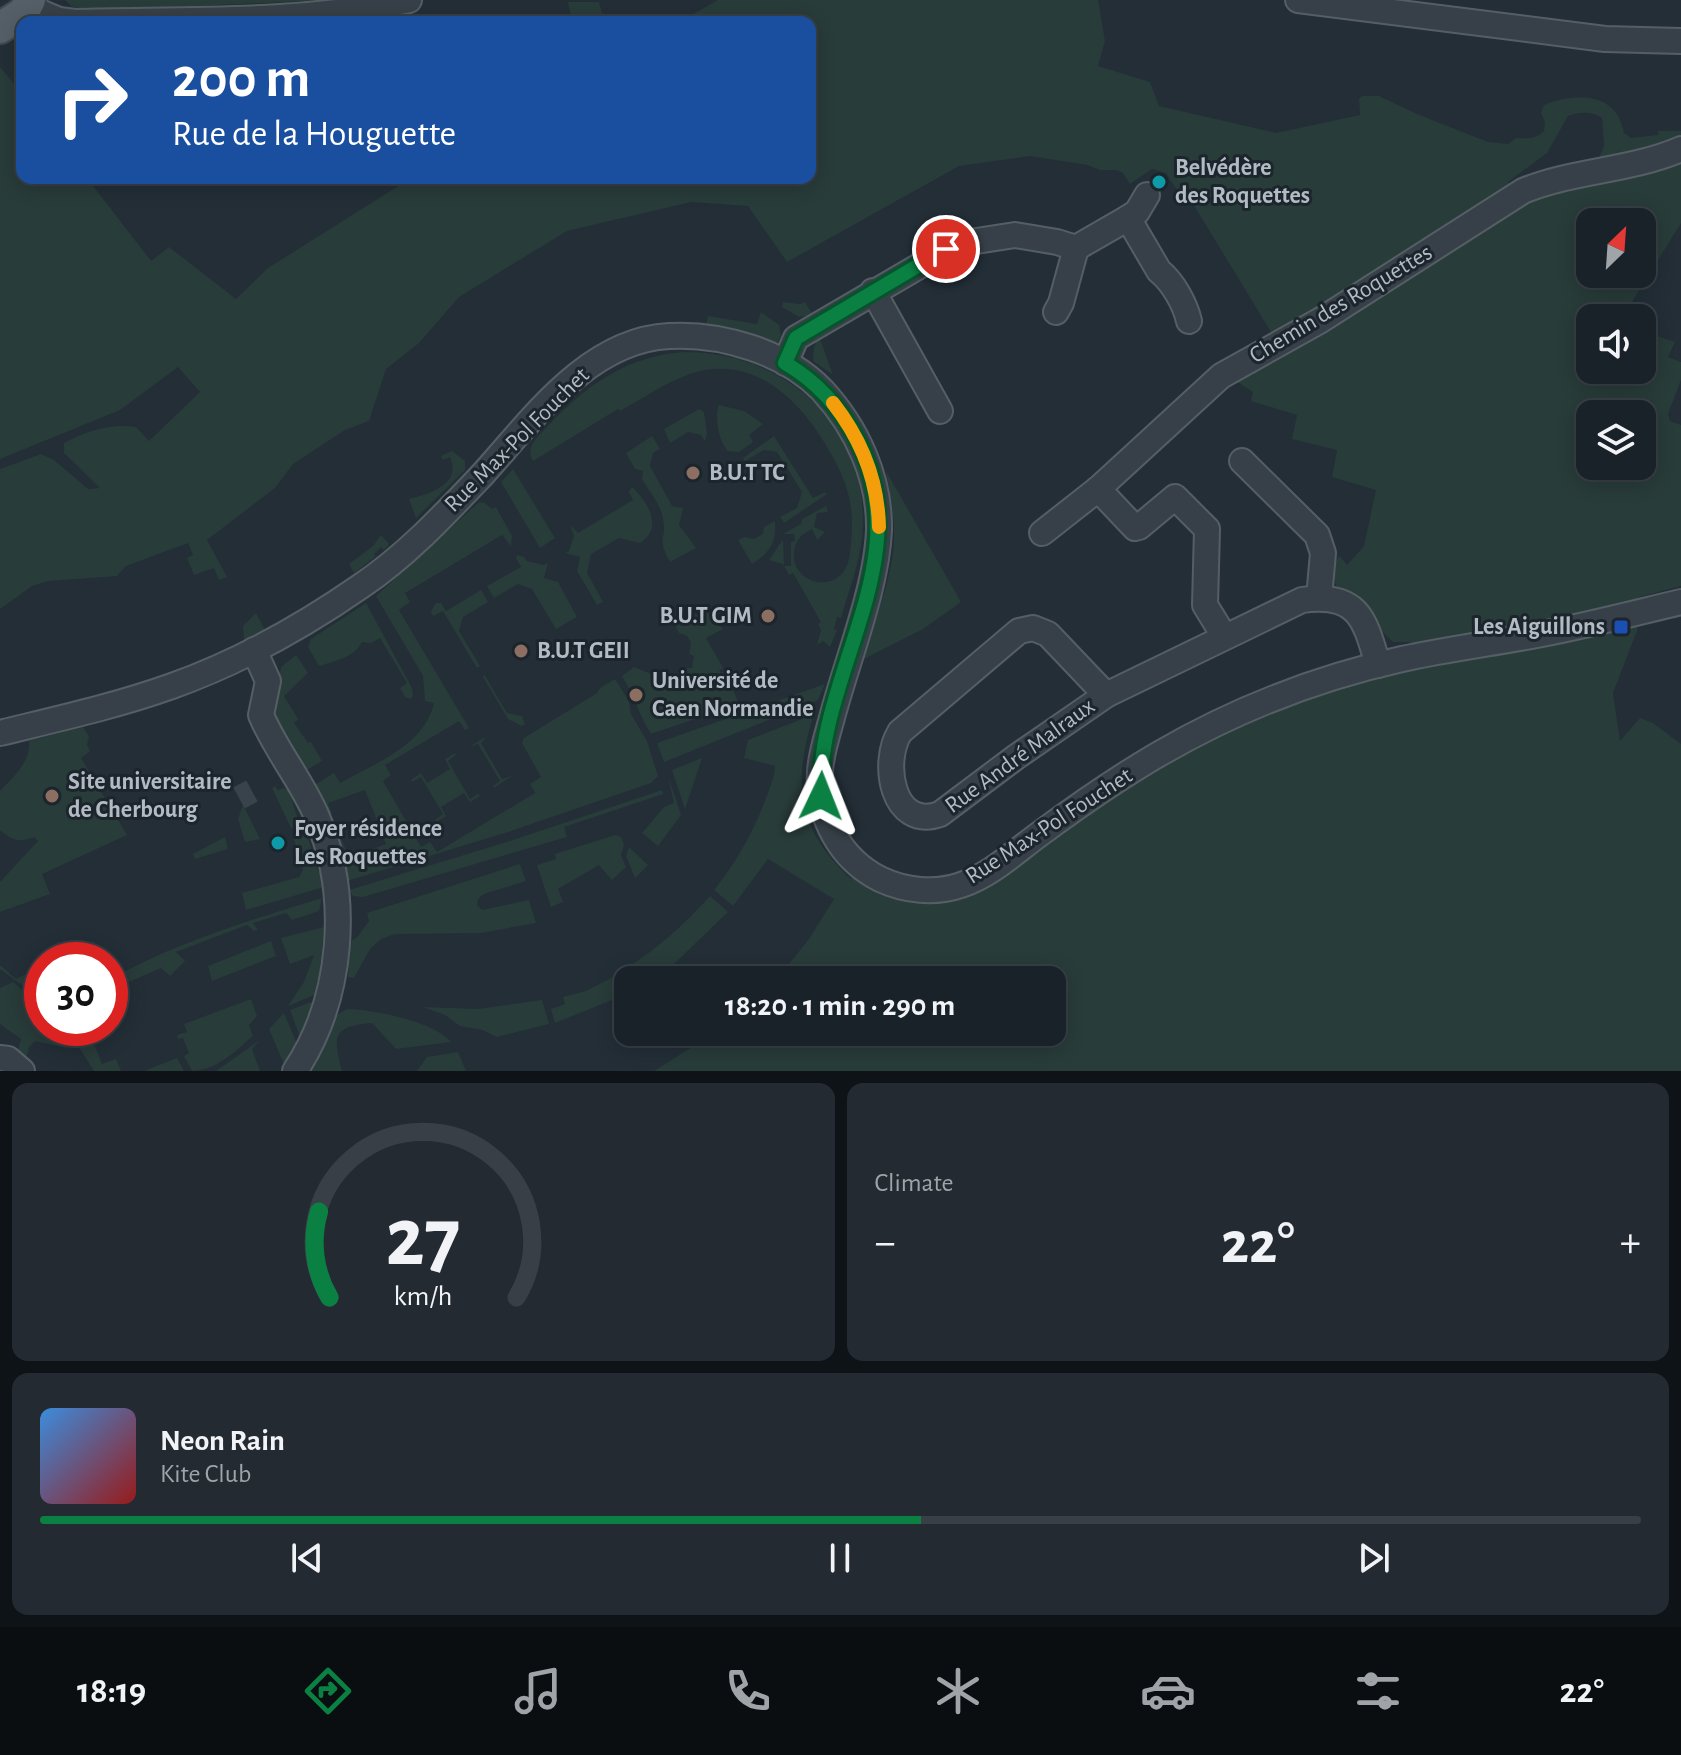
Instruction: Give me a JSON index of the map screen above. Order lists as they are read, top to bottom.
{
  "streets": {
    "street": ["Chemin des Roquettes", "Rue Max-Pol Fouchet", "Rue André Malraux"]
  },
  "places": {
    "other": [
      "Belvédère des Roquettes",
      "B.U.T TC",
      "B.U.T GIM",
      "B.U.T GEII",
      "Université de Caen Normandie",
      "Site universitaire de Cherbourg",
      "Foyer résidence Les Roquettes"
    ],
    "transit": ["Les Aiguillons"]
  },
  "north": "top right",
  "page": {
    "turn": ["200 m", "Rue de la Houguette"],
    "limit": "30",
    "trip": "18:20 · 1 min · 290 m",
    "tile": "Climate",
    "heat": ["−", "22°", "+"],
    "song": ["Neon Rain", "Kite Club"],
    "tabs": ["18:19", "22°"],
    "gauge": ["27", "km/h"]
  }
}
